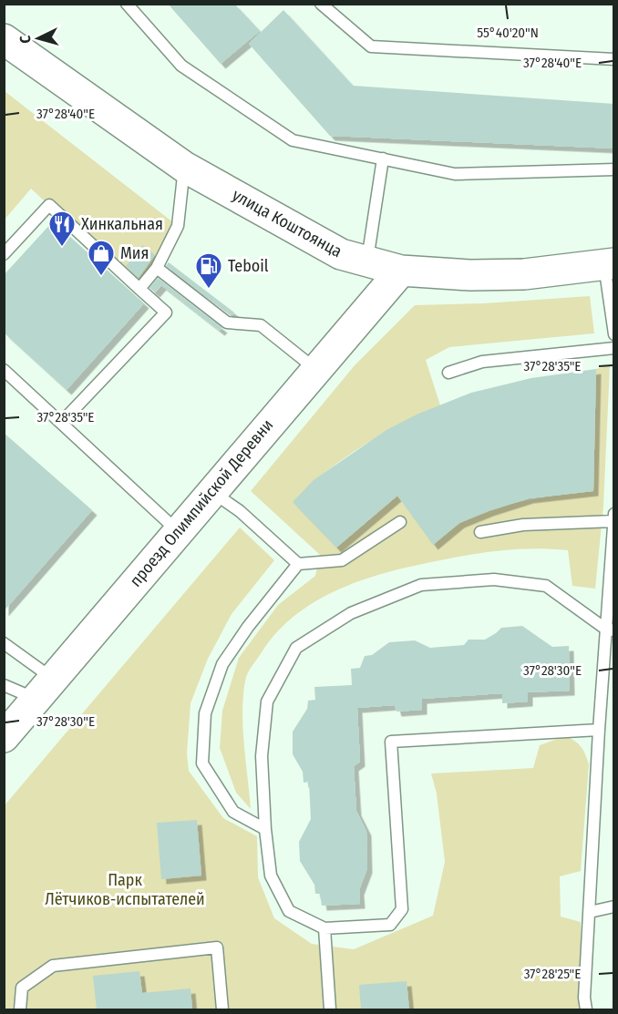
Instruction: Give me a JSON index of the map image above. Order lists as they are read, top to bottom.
{
  "streets": {
    "street": ["улица Коштоянца", "проезд Олимпийской Деревни"]
  },
  "crossings": [
    ["улица Коштоянца", "проезд Олимпийской Деревни"]
  ],
  "parks": ["Парк Лётчиков-испытателей"],
  "places": {
    "restaurant": ["Хинкальная"],
    "shop": ["Мия"],
    "fuel station": ["Teboil"]
  },
  "north": "left",
  "coordinates": [
    "55°40'20\"N",
    "37°28'40\"E",
    "37°28'35\"E",
    "37°28'30\"E",
    "37°28'25\"E"
  ]
}
